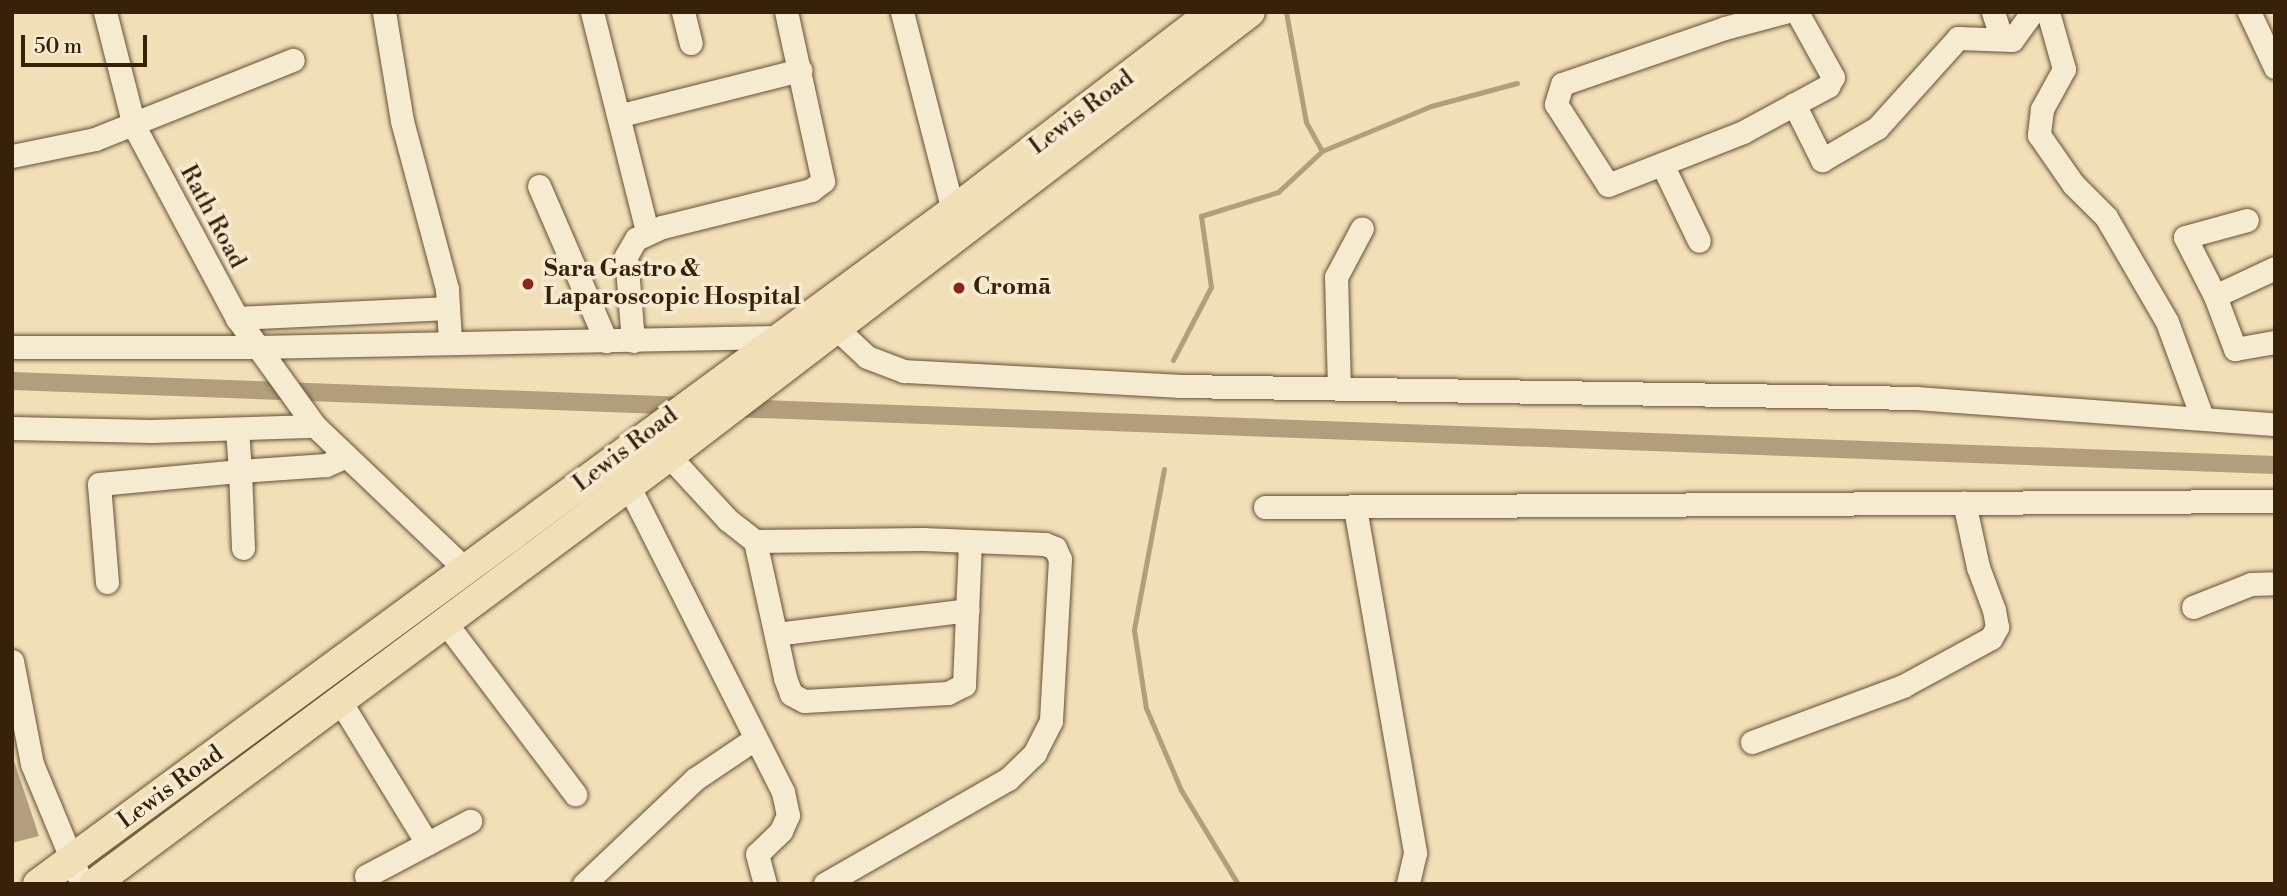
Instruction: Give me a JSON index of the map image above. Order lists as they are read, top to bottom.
{
  "streets": {
    "main road": ["Lewis Road"],
    "street": ["Rath Road"]
  },
  "crossings": [
    ["Lewis Road", "Rath Road"]
  ],
  "places": ["Sara Gastro & Laparoscopic Hospital", "Cromā"],
  "scale_bar": "50 m"
}
